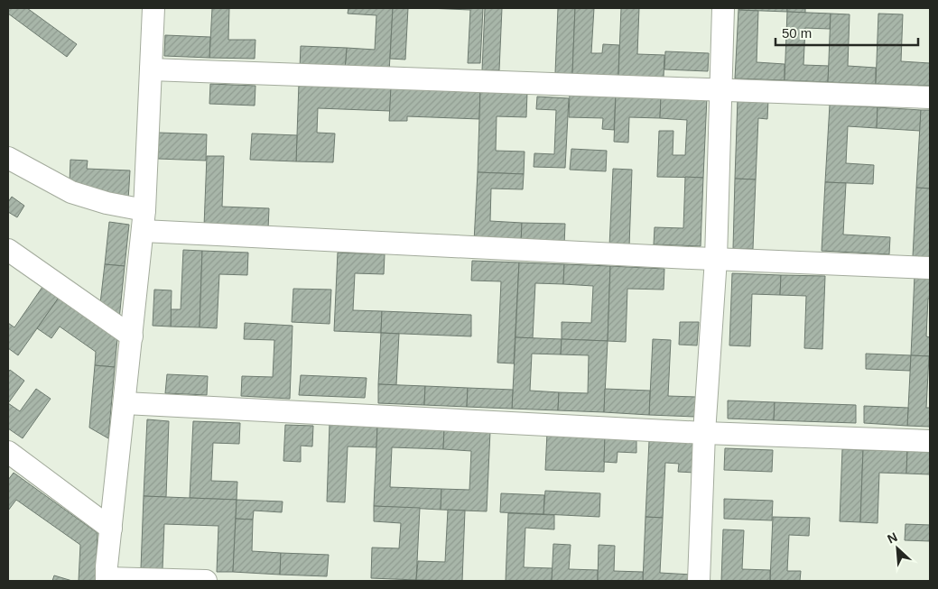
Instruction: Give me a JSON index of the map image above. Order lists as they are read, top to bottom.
{
  "scale_bar": "50 m",
  "north": "top left"
}
